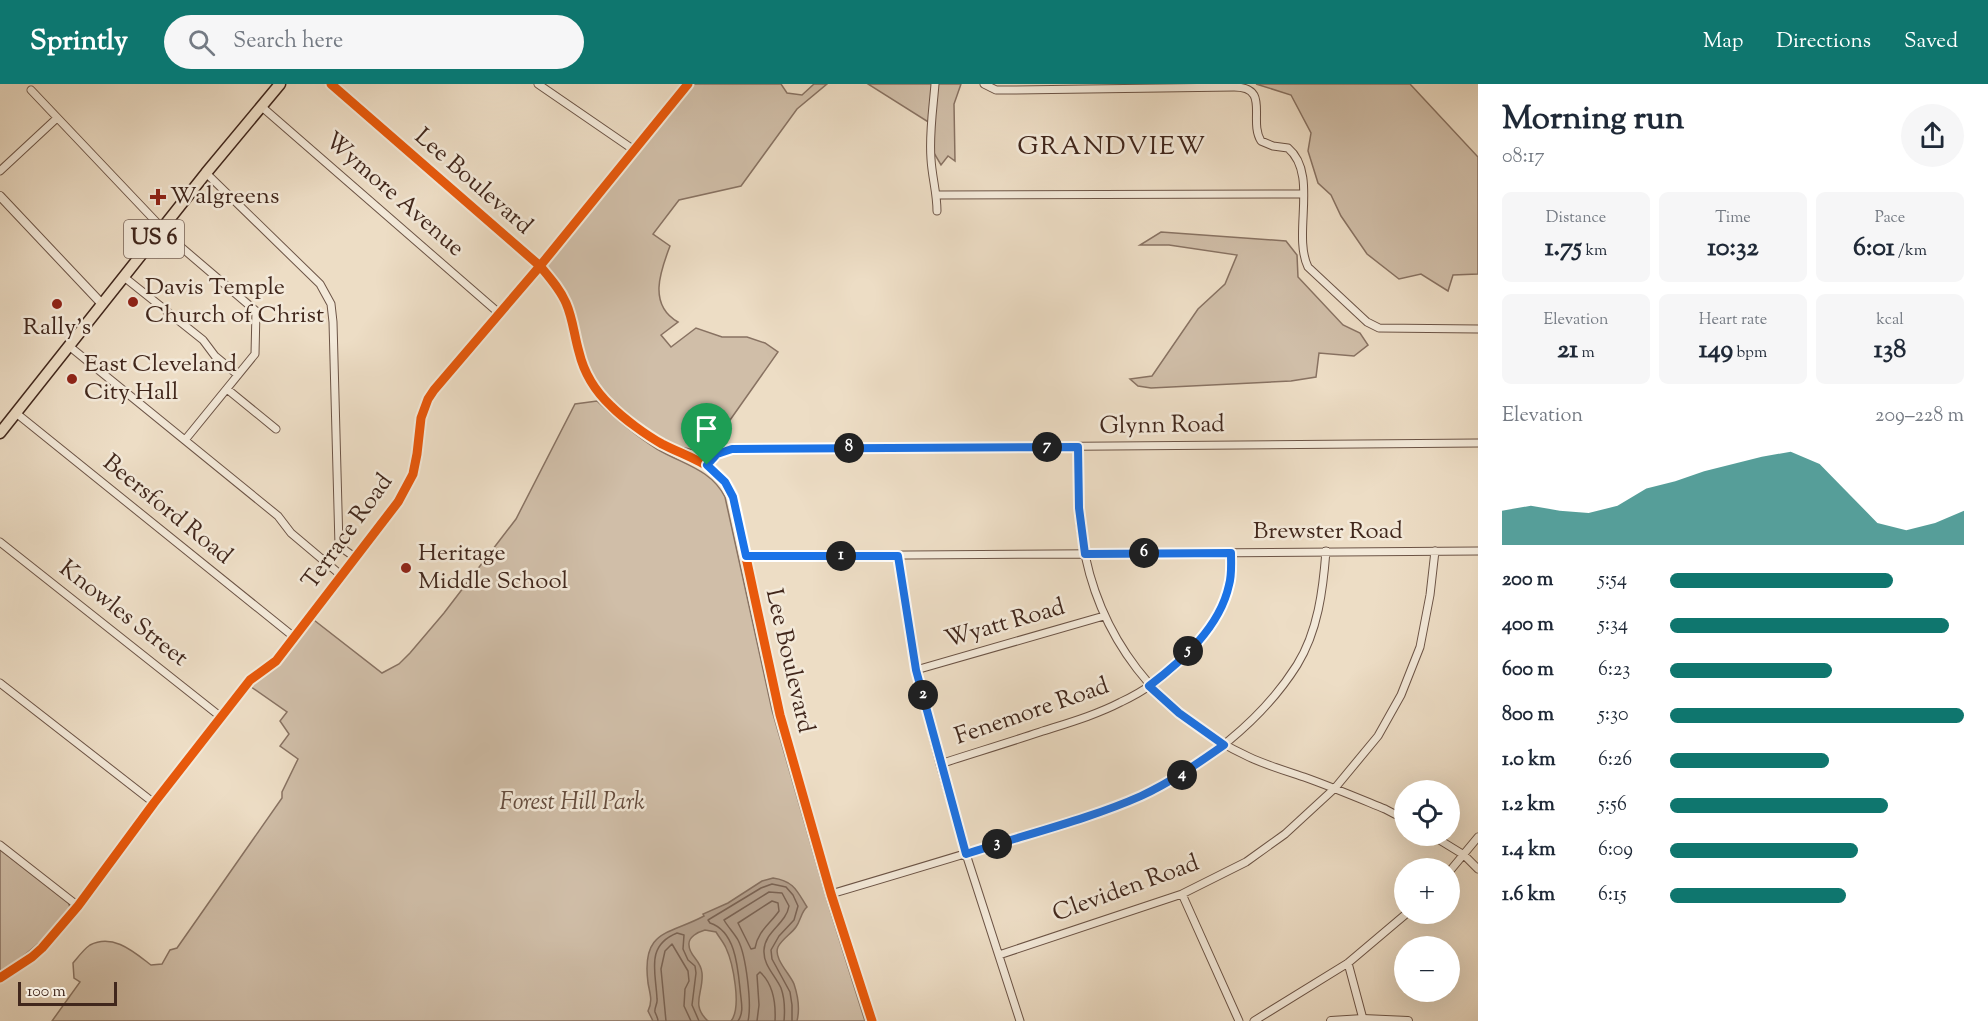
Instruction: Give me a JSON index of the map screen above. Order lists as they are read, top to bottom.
{
  "streets": {
    "main road": ["US 6"],
    "street": [
      "Lee Boulevard",
      "Wymore Avenue",
      "Glynn Road",
      "Beersford Road",
      "Terrace Road",
      "Brewster Road",
      "Knowles Street",
      "Wyatt Road",
      "Fenemore Road",
      "Cleviden Road"
    ]
  },
  "crossings": [
    ["Lee Boulevard", "Glynn Road"],
    ["Lee Boulevard", "Terrace Road"],
    ["Lee Boulevard", "Brewster Road"],
    ["Wymore Avenue", "US 6"],
    ["Wymore Avenue", "Terrace Road"],
    ["US 6", "Beersford Road"],
    ["Beersford Road", "Terrace Road"],
    ["Terrace Road", "Knowles Street"],
    ["Brewster Road", "Fenemore Road"],
    ["Brewster Road", "Cleviden Road"]
  ],
  "districts": ["GRANDVIEW"],
  "parks": ["Forest Hill Park"],
  "places": {
    "health": ["Walgreens"],
    "other": [
      "Davis Temple Church of Christ",
      "Rally's",
      "East Cleveland City Hall",
      "Heritage Middle School"
    ]
  },
  "scale_bar": "100 m",
  "page": {
    "header": "Sprintly",
    "search": "Search here",
    "nav": ["Map", "Directions", "Saved"],
    "heading": ["Morning run", "08:17"],
    "stats": [
      ["Distance", "1.75 km"],
      ["Time", "10:32"],
      ["Pace", "6:01 /km"],
      ["Elevation", "21 m"],
      ["Heart rate", "149 bpm"],
      ["kcal", "138"]
    ],
    "chart": ["Elevation", "209–228 m"],
    "pins": [
      "7",
      "8",
      "6",
      "1",
      "5",
      "2",
      "4",
      "3"
    ],
    "list": [
      {
        "name": "200 m",
        "note": "5:54"
      },
      {
        "name": "400 m",
        "note": "5:34"
      },
      {
        "name": "600 m",
        "note": "6:23"
      },
      {
        "name": "800 m",
        "note": "5:30"
      },
      {
        "name": "1.0 km",
        "note": "6:26"
      },
      {
        "name": "1.2 km",
        "note": "5:56"
      },
      {
        "name": "1.4 km",
        "note": "6:09"
      },
      {
        "name": "1.6 km",
        "note": "6:15"
      }
    ],
    "map_buttons": ["+", "−"],
    "scale": "100 m"
  }
}
